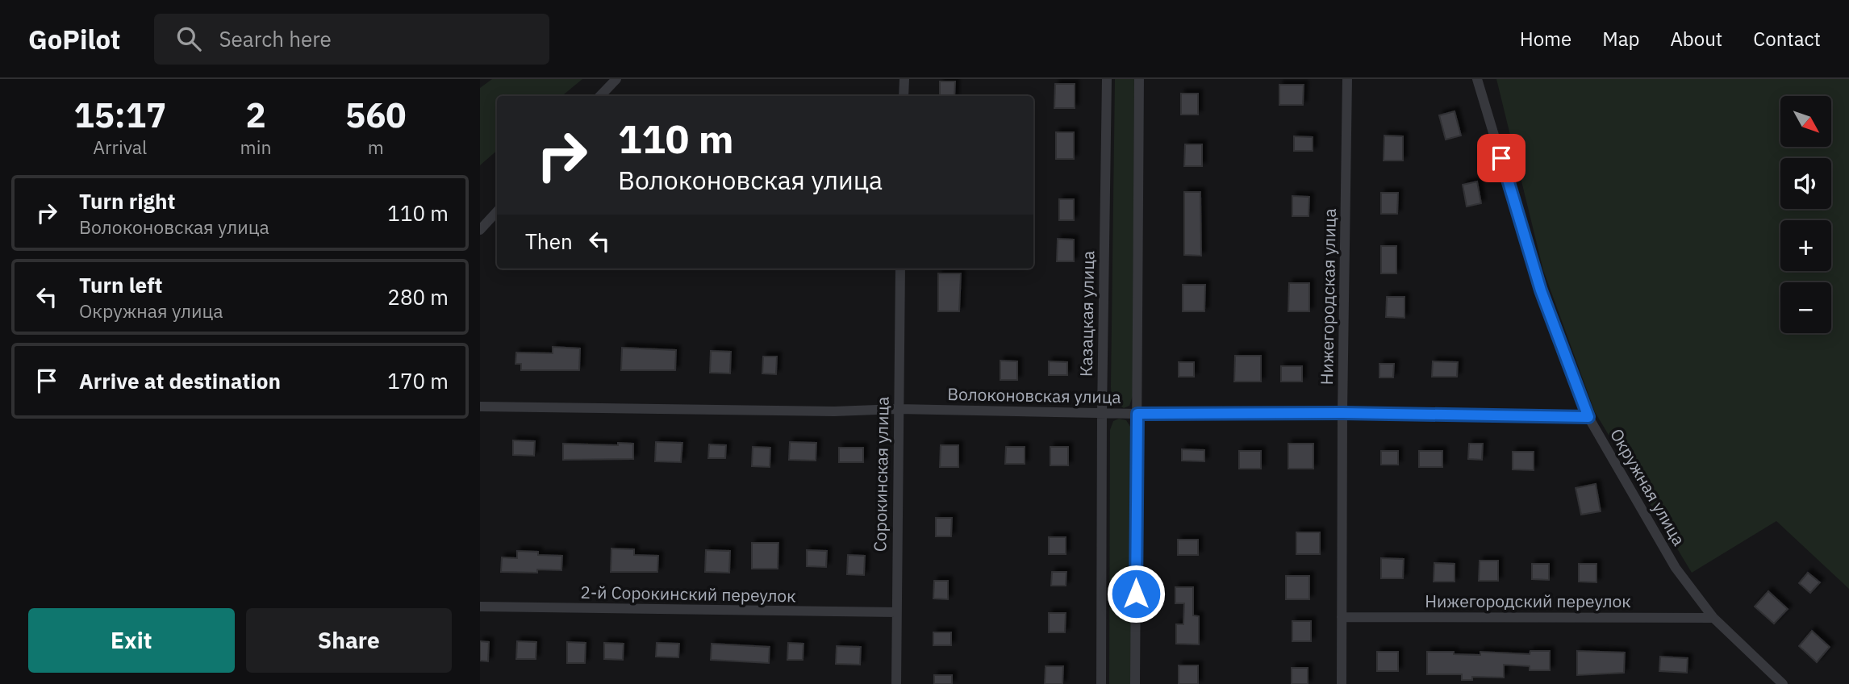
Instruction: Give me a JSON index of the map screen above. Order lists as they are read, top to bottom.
{
  "streets": {
    "street": [
      "Нижегородская улица",
      "Казацкая улица",
      "Волоконовская улица",
      "Сорокинская улица",
      "Окружная улица",
      "2-й Сорокинский переулок",
      "Нижегородский переулок"
    ]
  },
  "crossings": [
    ["Нижегородская улица", "Волоконовская улица"],
    ["Нижегородская улица", "Нижегородский переулок"],
    ["Казацкая улица", "Волоконовская улица"],
    ["Волоконовская улица", "Сорокинская улица"],
    ["Волоконовская улица", "Окружная улица"],
    ["Сорокинская улица", "2-й Сорокинский переулок"],
    ["Окружная улица", "Нижегородский переулок"]
  ],
  "north": "bottom right",
  "page": {
    "header": "GoPilot",
    "search": "Search here",
    "nav": [
      "Home",
      "Map",
      "About",
      "Contact"
    ],
    "eta": [
      "15:17",
      "Arrival",
      "2",
      "min",
      "560",
      "m"
    ],
    "map_buttons": ["+", "−"],
    "turn": ["110 m", "Волоконовская улица"],
    "list": [
      {
        "name": "Turn right",
        "note": "Волоконовская улица",
        "value": "110 m"
      },
      {
        "name": "Turn left",
        "note": "Окружная улица",
        "value": "280 m"
      },
      {
        "name": "Arrive at destination",
        "value": "170 m"
      }
    ],
    "then": "Then",
    "buttons": ["Exit", "Share"]
  }
}
